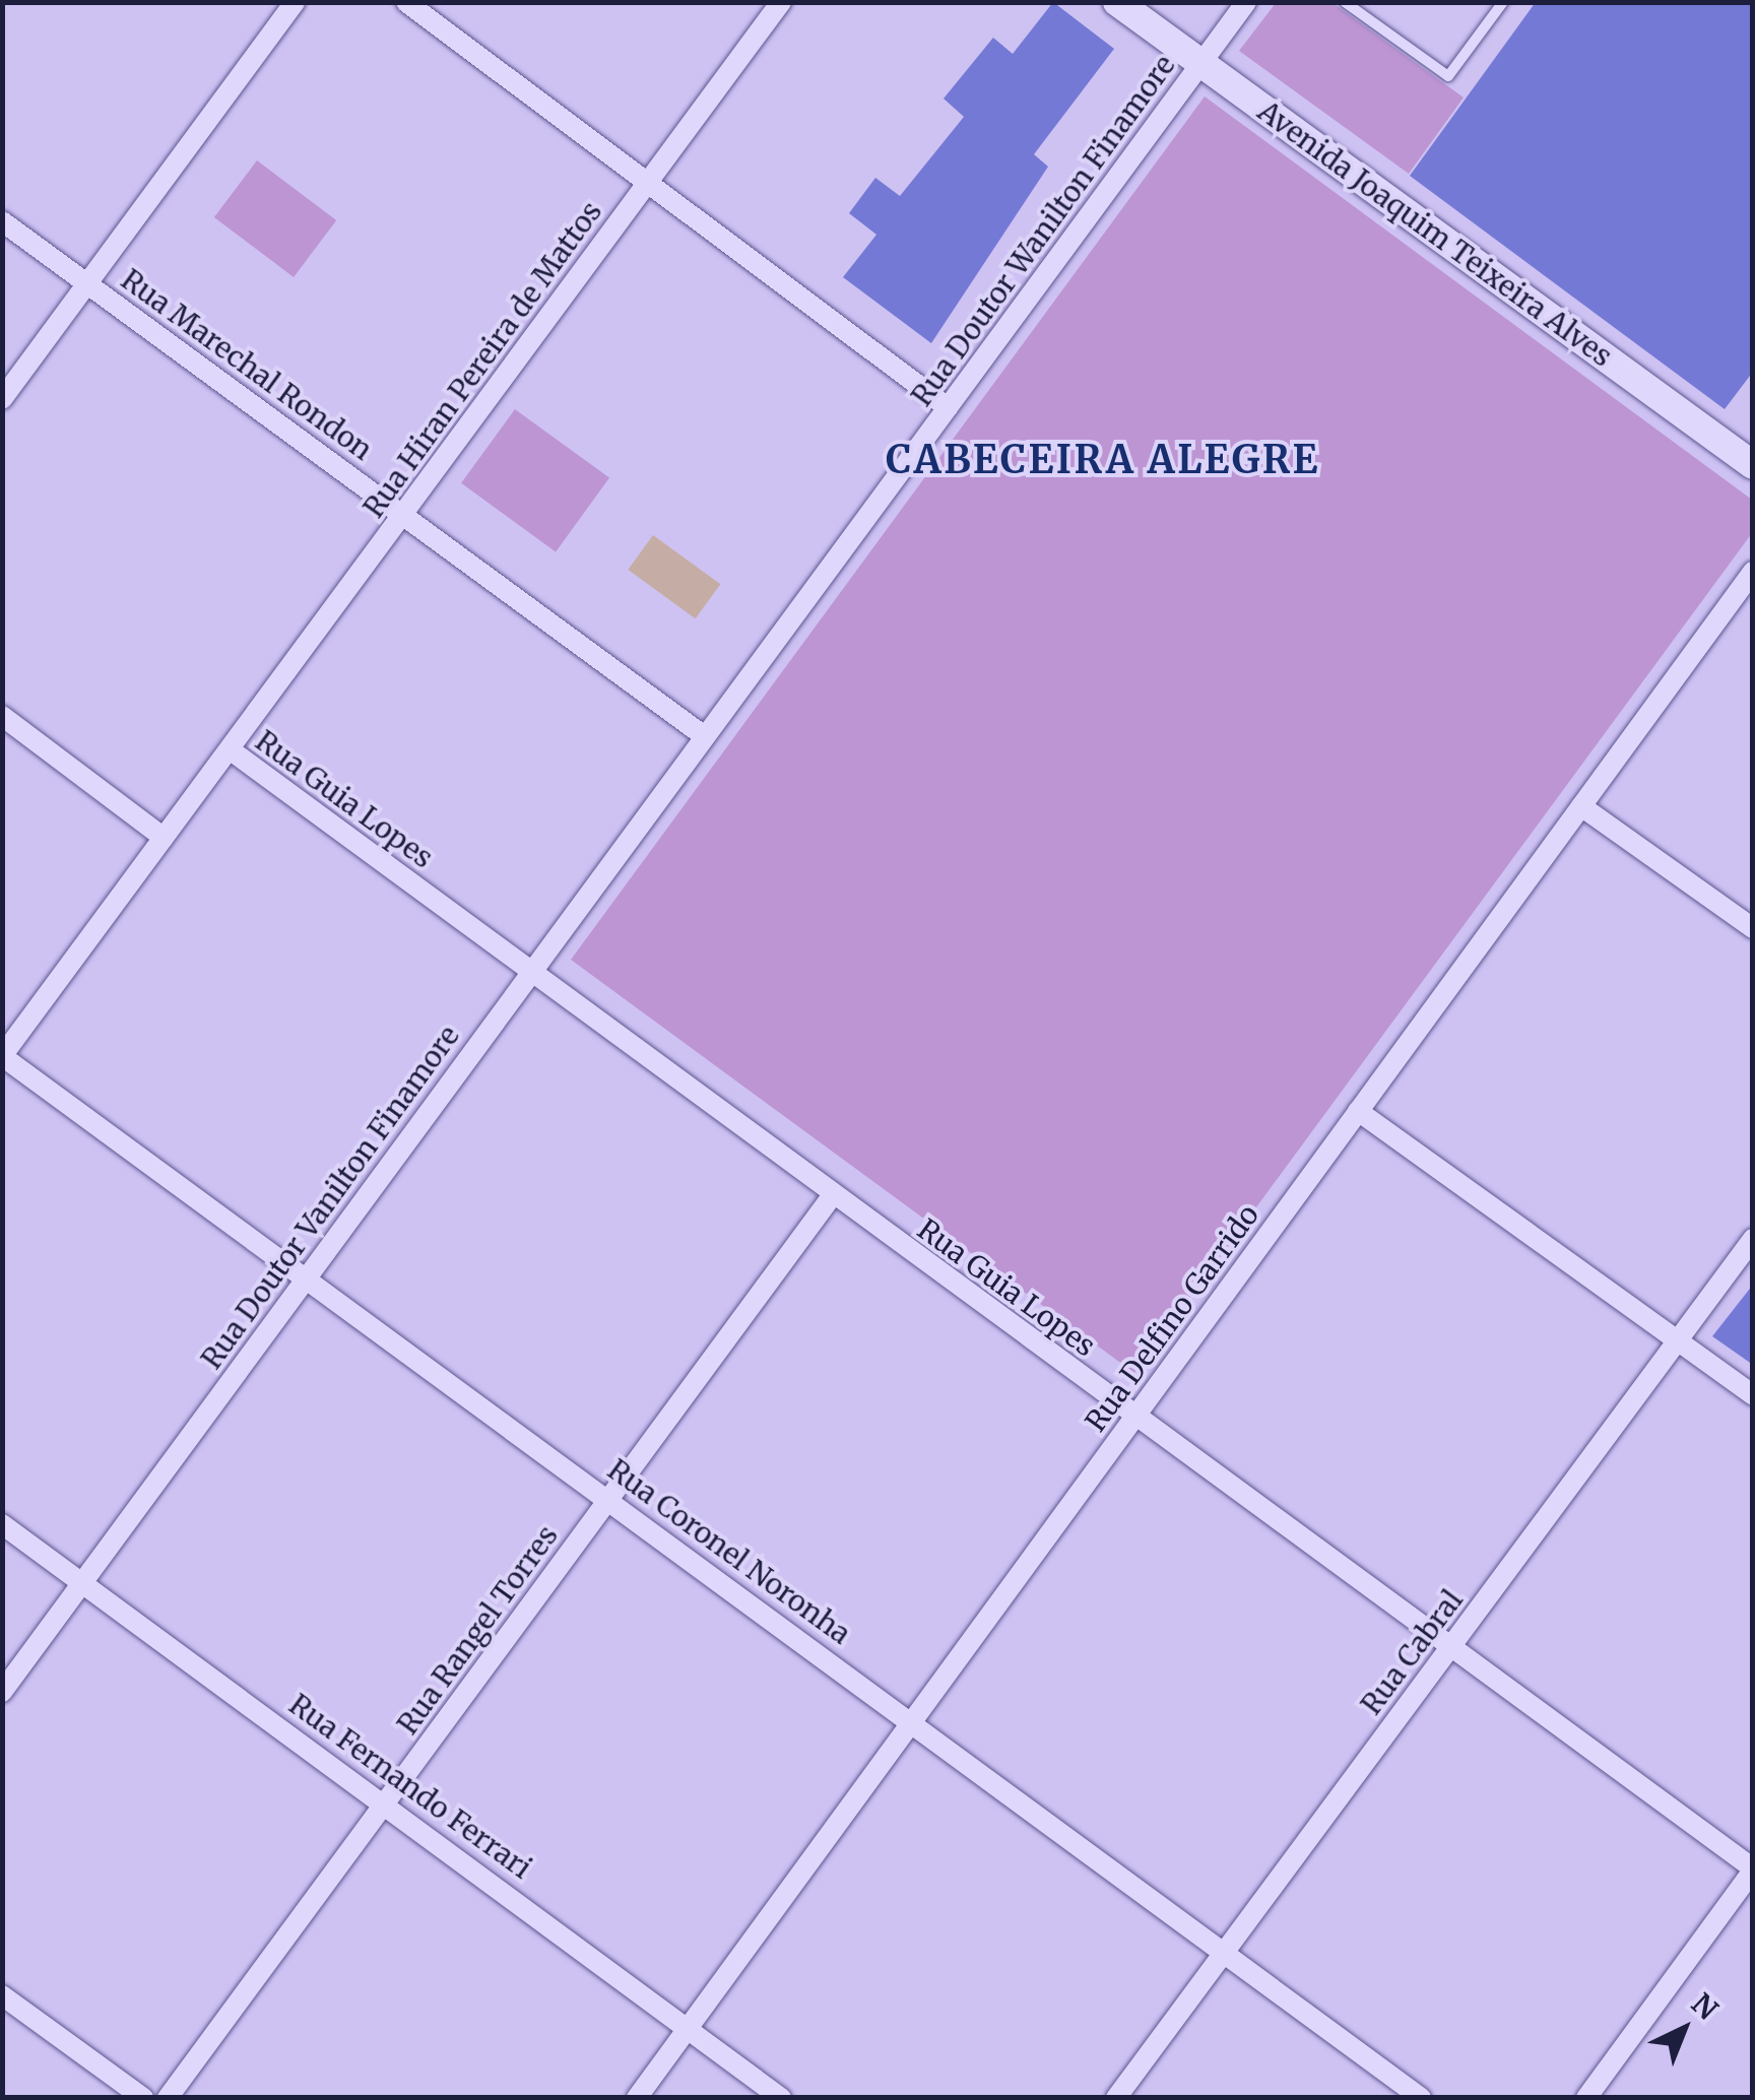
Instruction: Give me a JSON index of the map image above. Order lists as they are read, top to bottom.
{
  "streets": {
    "street": [
      "Rua Doutor Wanilton Finamore",
      "Avenida Joaquim Teixeira Alves",
      "Rua Hiran Pereira de Mattos",
      "Rua Marechal Rondon",
      "Rua Guia Lopes",
      "Rua Doutor Vanilton Finamore",
      "Rua Delfino Garrido",
      "Rua Coronel Noronha",
      "Rua Rangel Torres",
      "Rua Cabral",
      "Rua Fernando Ferrari"
    ]
  },
  "crossings": [
    ["Rua Doutor Wanilton Finamore", "Avenida Joaquim Teixeira Alves"],
    ["Rua Doutor Wanilton Finamore", "Rua Marechal Rondon"],
    ["Rua Doutor Wanilton Finamore", "Rua Doutor Vanilton Finamore"],
    ["Rua Hiran Pereira de Mattos", "Rua Marechal Rondon"],
    ["Rua Hiran Pereira de Mattos", "Rua Guia Lopes"],
    ["Rua Hiran Pereira de Mattos", "Rua Coronel Noronha"],
    ["Rua Marechal Rondon", "Rua Doutor Vanilton Finamore"],
    ["Rua Guia Lopes", "Rua Doutor Vanilton Finamore"],
    ["Rua Guia Lopes", "Rua Delfino Garrido"],
    ["Rua Guia Lopes", "Rua Rangel Torres"],
    ["Rua Guia Lopes", "Rua Cabral"],
    ["Rua Doutor Vanilton Finamore", "Rua Coronel Noronha"],
    ["Rua Doutor Vanilton Finamore", "Rua Fernando Ferrari"],
    ["Rua Delfino Garrido", "Rua Coronel Noronha"],
    ["Rua Delfino Garrido", "Rua Fernando Ferrari"],
    ["Rua Coronel Noronha", "Rua Rangel Torres"],
    ["Rua Coronel Noronha", "Rua Cabral"],
    ["Rua Rangel Torres", "Rua Fernando Ferrari"]
  ],
  "districts": ["CABECEIRA ALEGRE"],
  "north": "top right"
}
